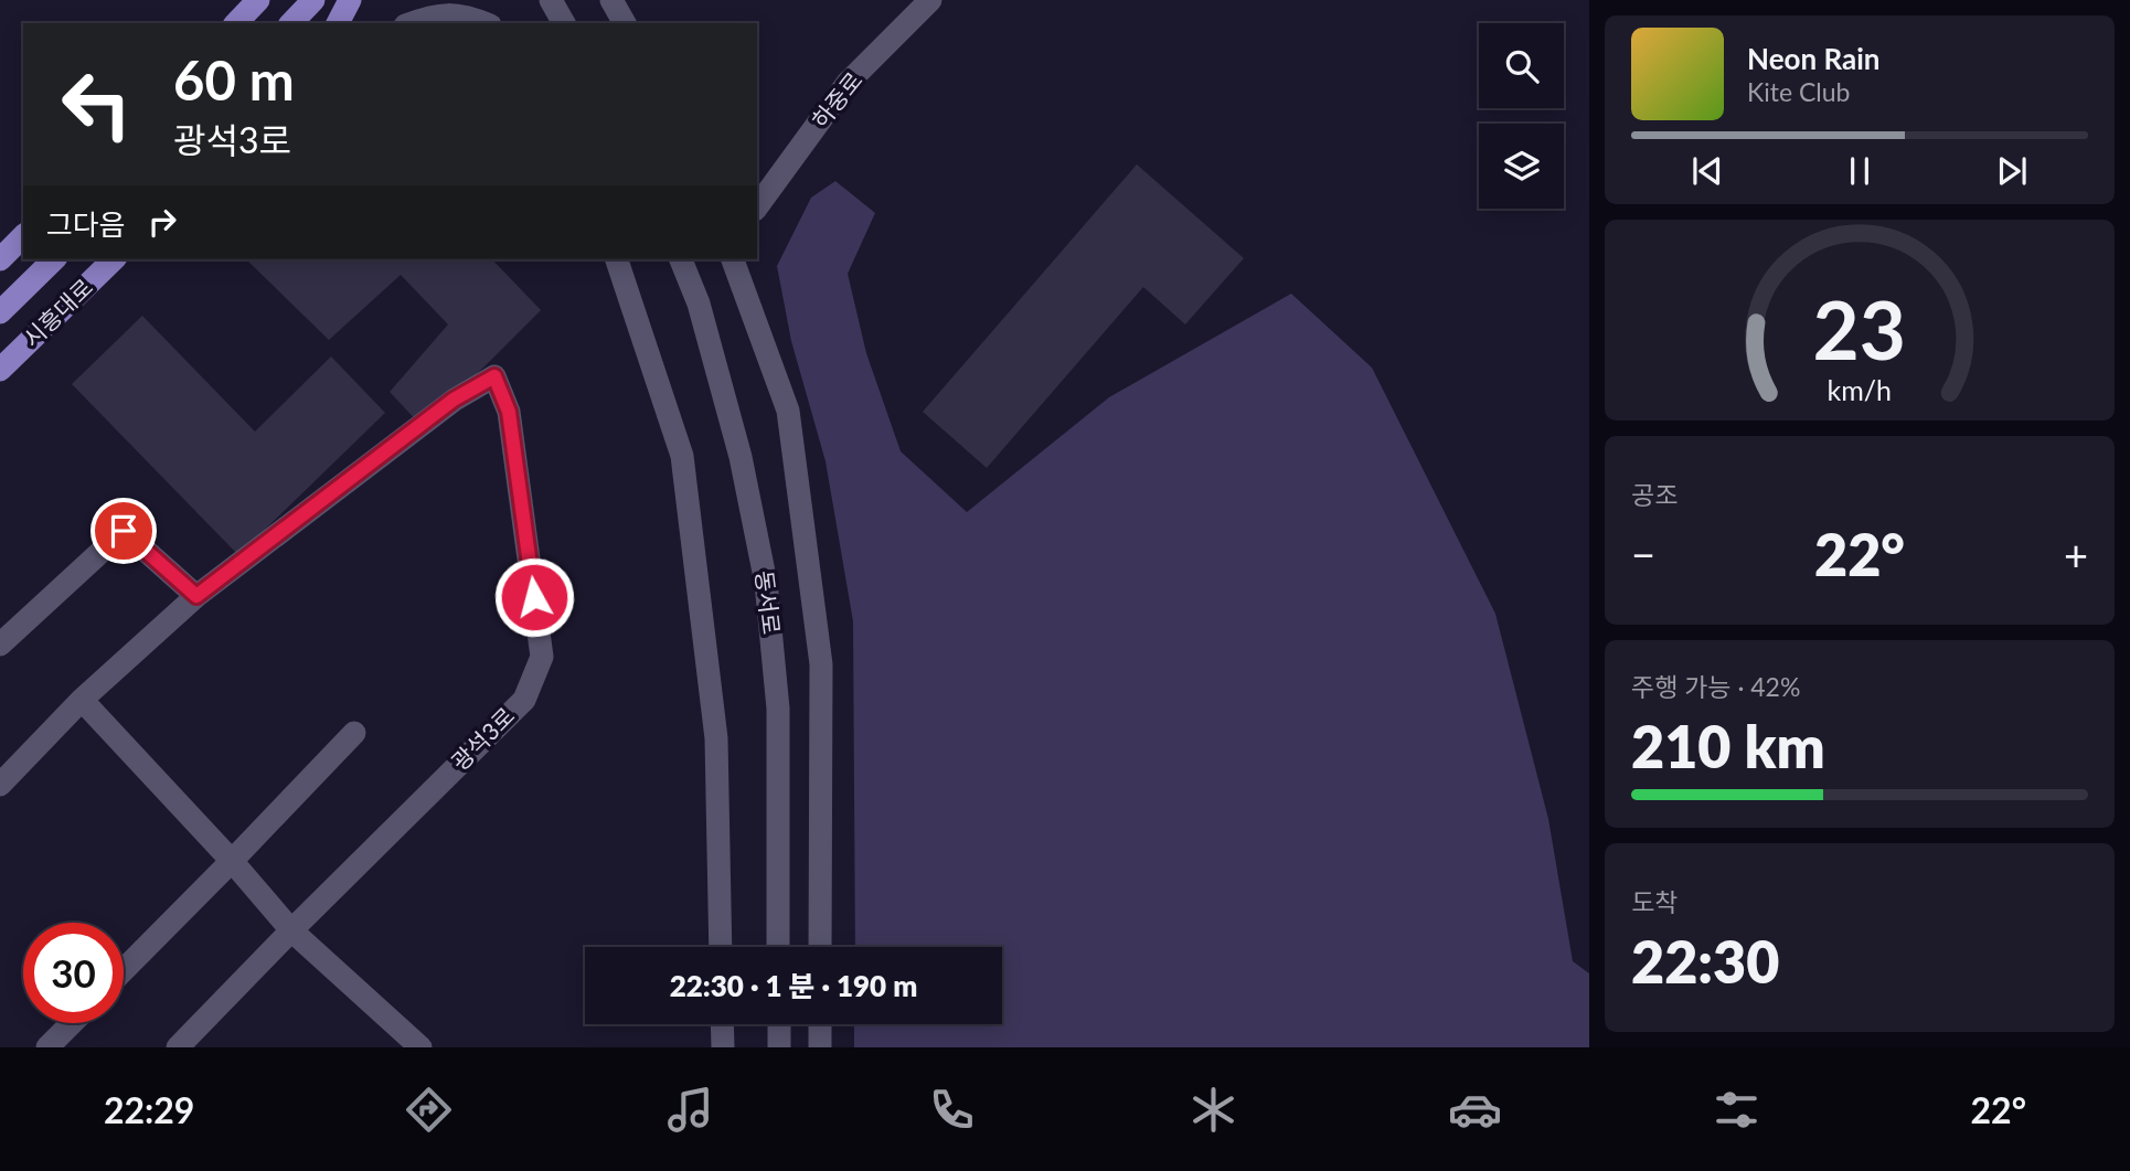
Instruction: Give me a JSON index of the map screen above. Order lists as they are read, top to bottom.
{
  "streets": {
    "main road": ["시흥대로"],
    "street": ["하중로", "동서로", "광석3로"]
  },
  "page": {
    "turn": ["60 m", "광석3로"],
    "song": ["Neon Rain", "Kite Club"],
    "then": "그다음",
    "tile": [
      "공조",
      ["주행 가능 · 42%", "210 km"],
      ["도착", "22:30"]
    ],
    "heat": ["−", "22°", "+"],
    "limit": "30",
    "trip": "22:30 · 1 분 · 190 m",
    "tabs": ["22:29", "22°"],
    "gauge": ["23", "km/h"]
  }
}
